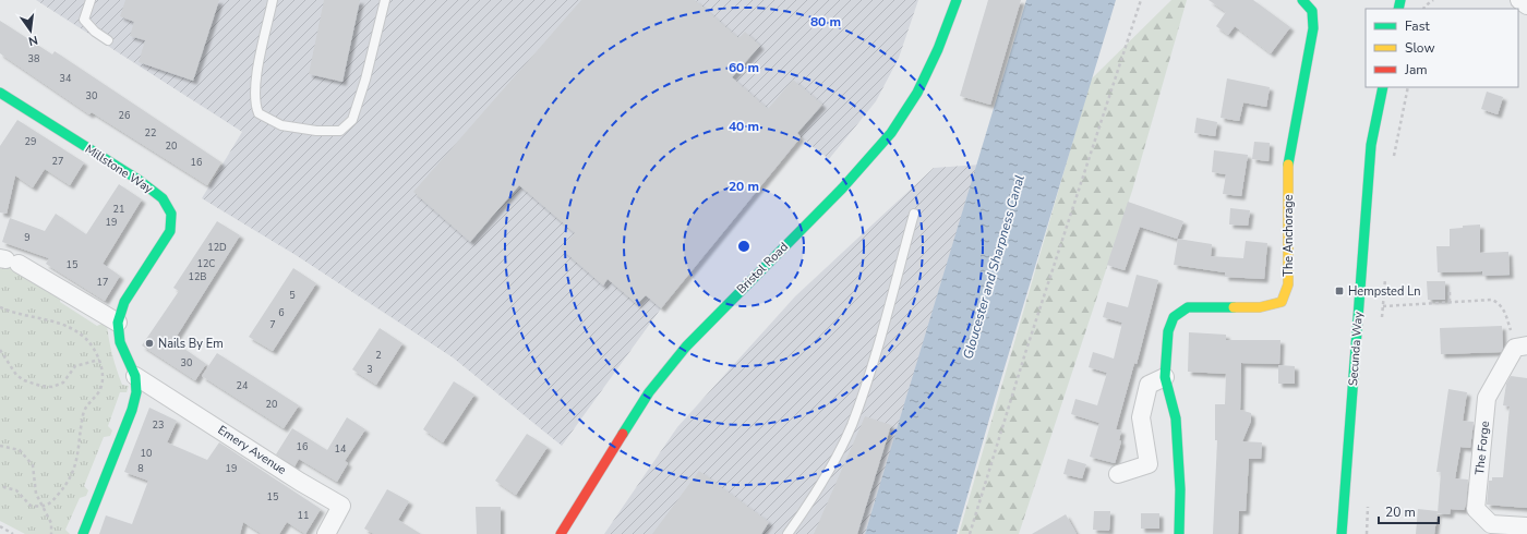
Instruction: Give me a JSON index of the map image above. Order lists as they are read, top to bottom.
{
  "streets": {
    "street": [
      "Millstone Way",
      "The Anchorage",
      "Bristol Road",
      "Secunda Way",
      "The Forge",
      "Emery Avenue"
    ]
  },
  "crossings": [
    ["Millstone Way", "Emery Avenue"]
  ],
  "water": ["Gloucester and Sharpness Canal"],
  "places": {
    "transit": ["Hempsted Ln"],
    "other": ["Nails By Em"]
  },
  "house_numbers": [
    "38",
    "34",
    "30",
    "26",
    "22",
    "29",
    "20",
    "27",
    "16",
    "21",
    "19",
    "9",
    "12D",
    "12C",
    "15",
    "12B",
    "17",
    "5",
    "6",
    "7",
    "2",
    "30",
    "3",
    "24",
    "20",
    "23",
    "16",
    "14",
    "10",
    "8",
    "19",
    "15",
    "11"
  ],
  "legend": ["Fast", "Slow", "Jam"],
  "scale_bar": "20 m",
  "north": "bottom",
  "rings": [
    "80 m",
    "60 m",
    "40 m",
    "20 m"
  ]
}
